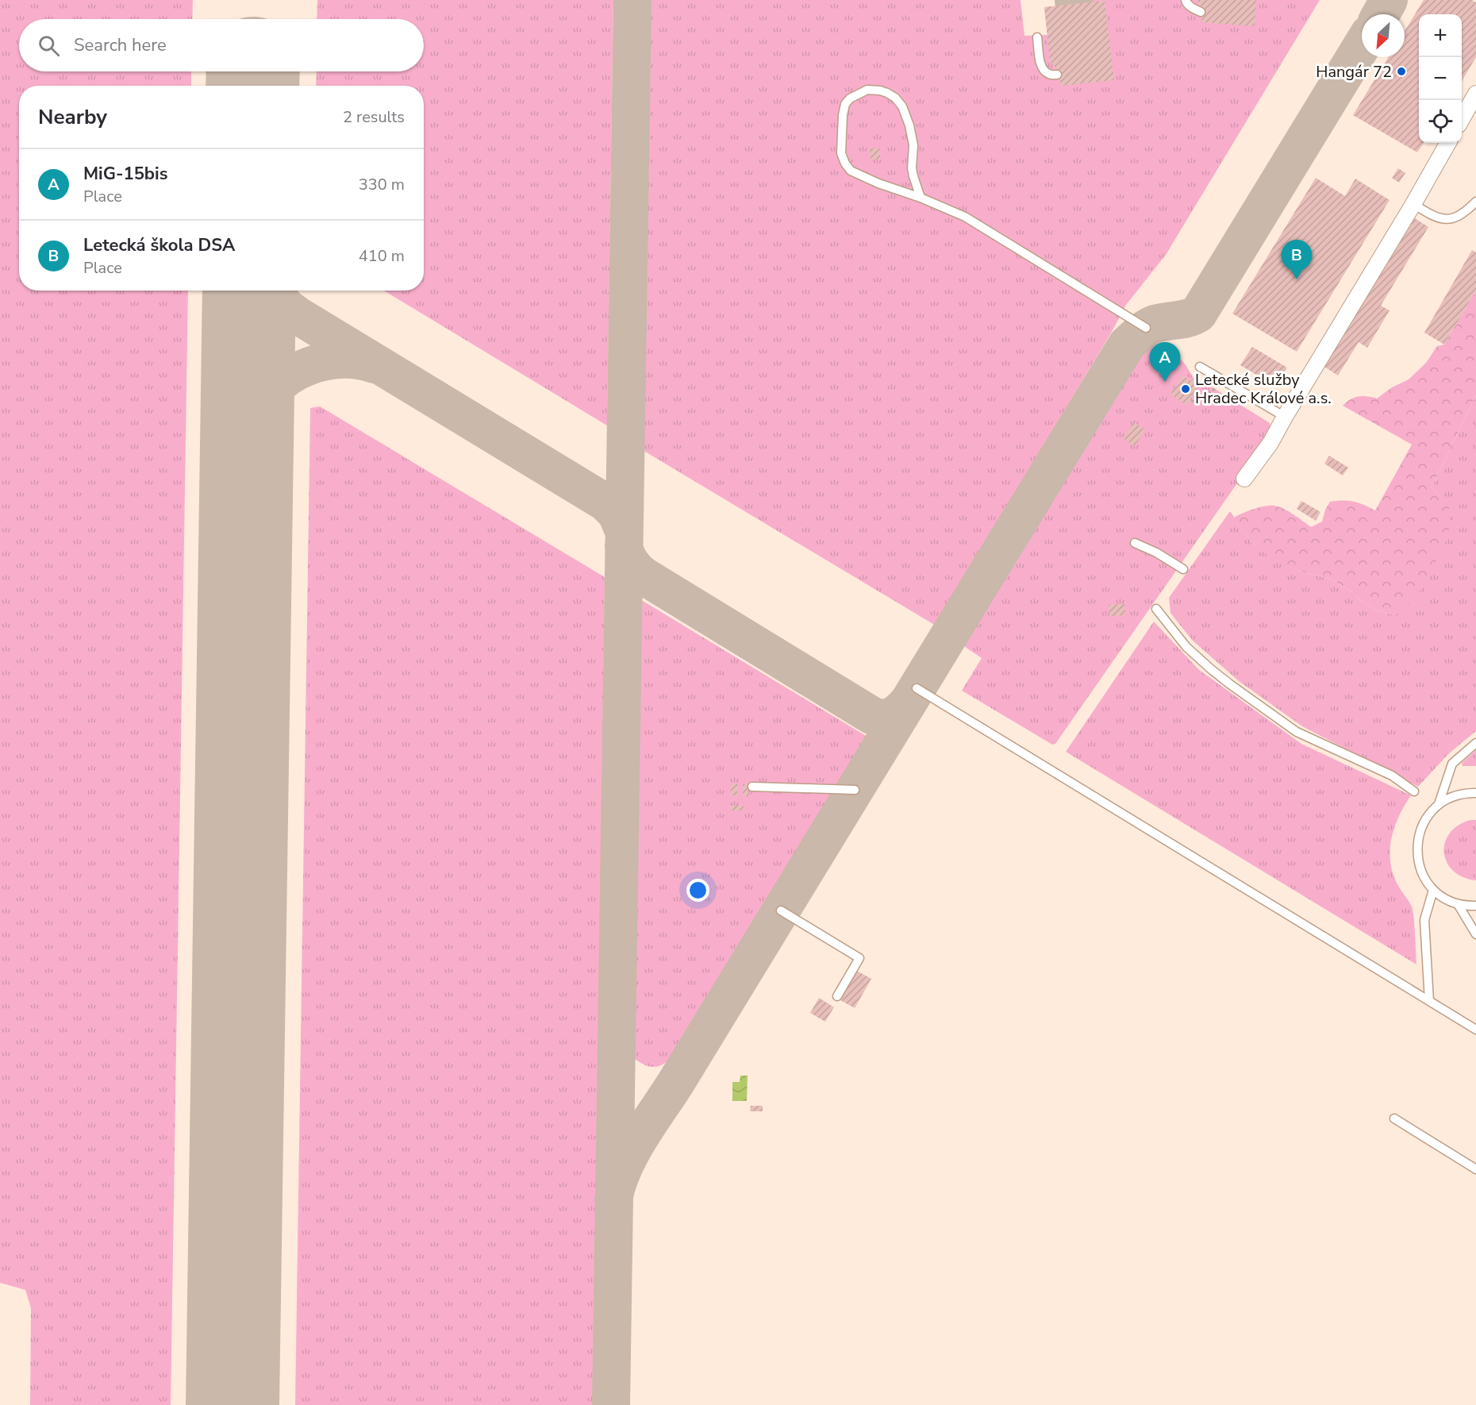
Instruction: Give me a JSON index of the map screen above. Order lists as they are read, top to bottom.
{
  "places": ["Hangár 72", "Letecké služby Hradec Králové a.s."],
  "north": "bottom left",
  "page": {
    "map_buttons": ["+", "−"],
    "search": "Search here",
    "heading": ["Nearby", "2 results"],
    "list": [
      {
        "mark": "A",
        "name": "MiG-15bis",
        "note": "Place",
        "value": "330 m"
      },
      {
        "mark": "B",
        "name": "Letecká škola DSA",
        "note": "Place",
        "value": "410 m"
      }
    ],
    "pins": ["B", "A"]
  }
}
